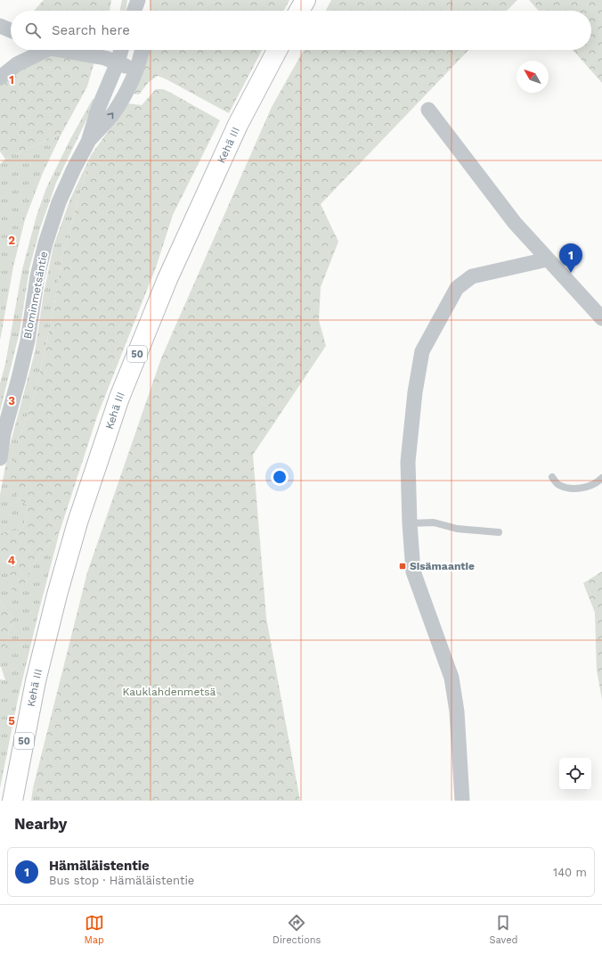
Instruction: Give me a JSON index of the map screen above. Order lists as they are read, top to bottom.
{
  "streets": {
    "highway": ["Kehä III", "50"],
    "street": ["Blominmetsäntie"]
  },
  "parks": ["Kauklahdenmetsä"],
  "places": {
    "transit": ["Sisämaantie"]
  },
  "north": "top left",
  "page": {
    "search": "Search here",
    "pins": "1",
    "heading": "Nearby",
    "list": [
      {
        "mark": "1",
        "name": "Hämäläistentie",
        "note": "Bus stop · Hämäläistentie",
        "value": "140 m"
      }
    ],
    "nav": ["Map", "Directions", "Saved"]
  },
  "grid": {
    "rows": [
      "1",
      "2",
      "3",
      "4",
      "5"
    ]
  }
}
